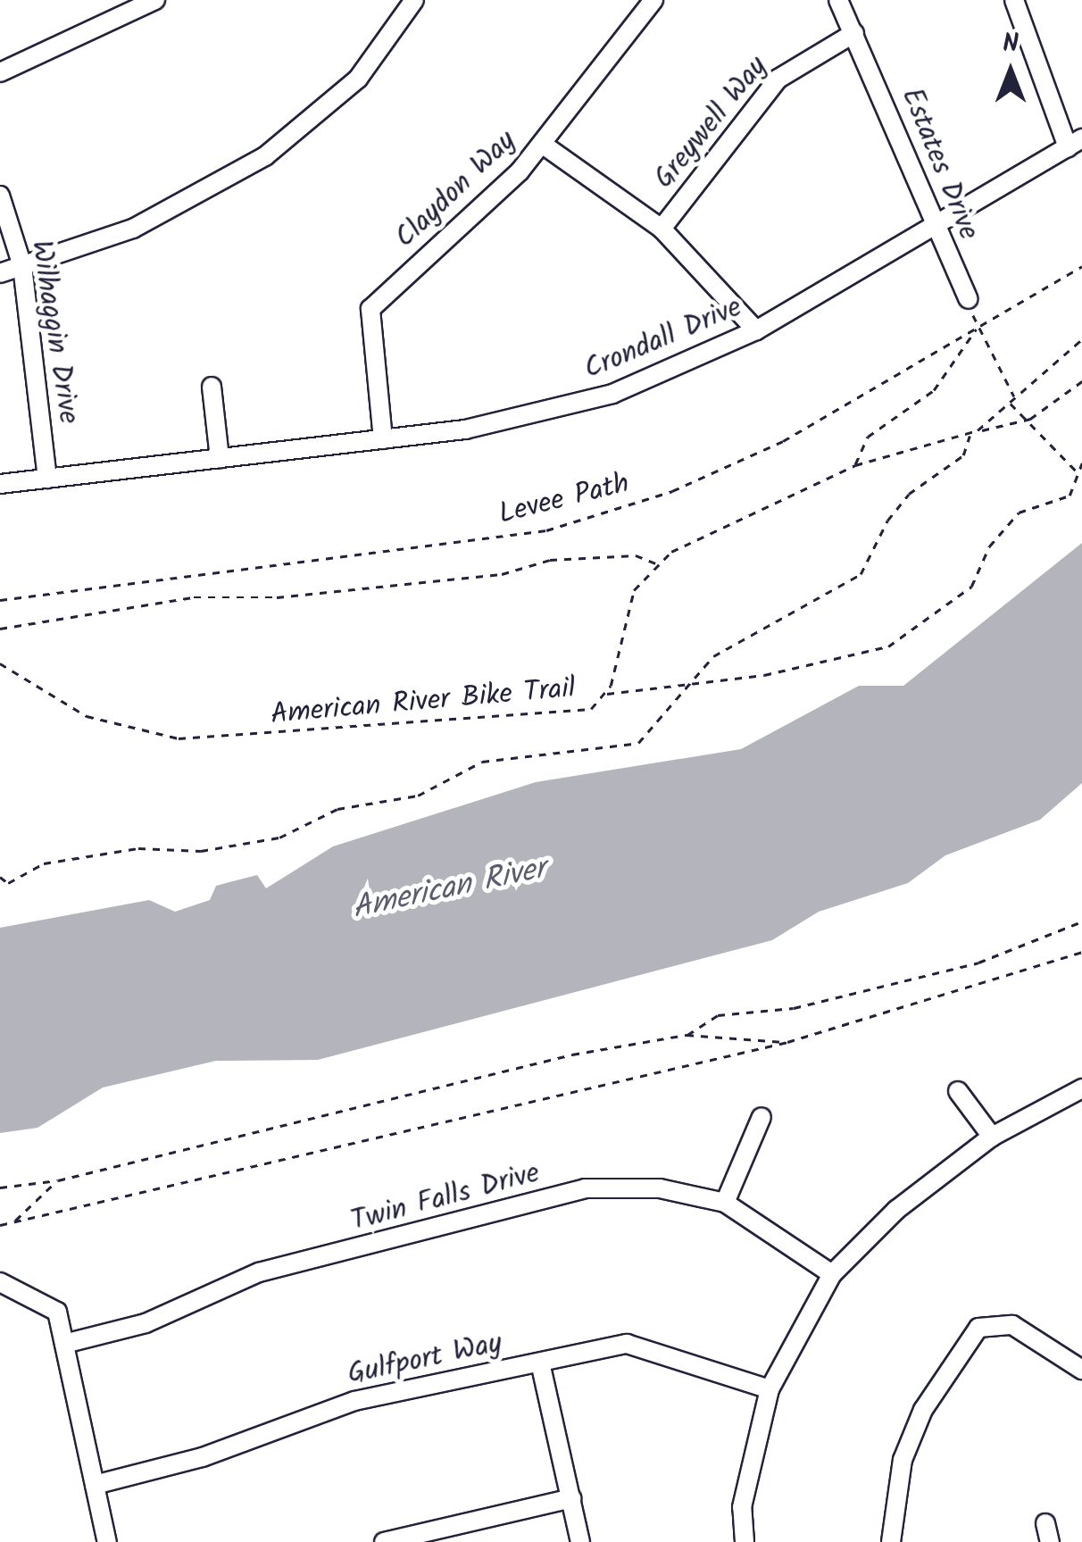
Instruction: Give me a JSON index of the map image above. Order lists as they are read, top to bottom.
{
  "streets": {
    "street": [
      "Greywell Way",
      "Estates Drive",
      "Claydon Way",
      "Wilhaggin Drive",
      "Crondall Drive",
      "Twin Falls Drive",
      "Gulfport Way"
    ],
    "path": ["Levee Path", "American River Bike Trail"]
  },
  "crossings": [
    ["Greywell Way", "Estates Drive"],
    ["Estates Drive", "Crondall Drive"],
    ["Claydon Way", "Crondall Drive"],
    ["Wilhaggin Drive", "Crondall Drive"]
  ],
  "water": ["American River"],
  "north": "top"
}
